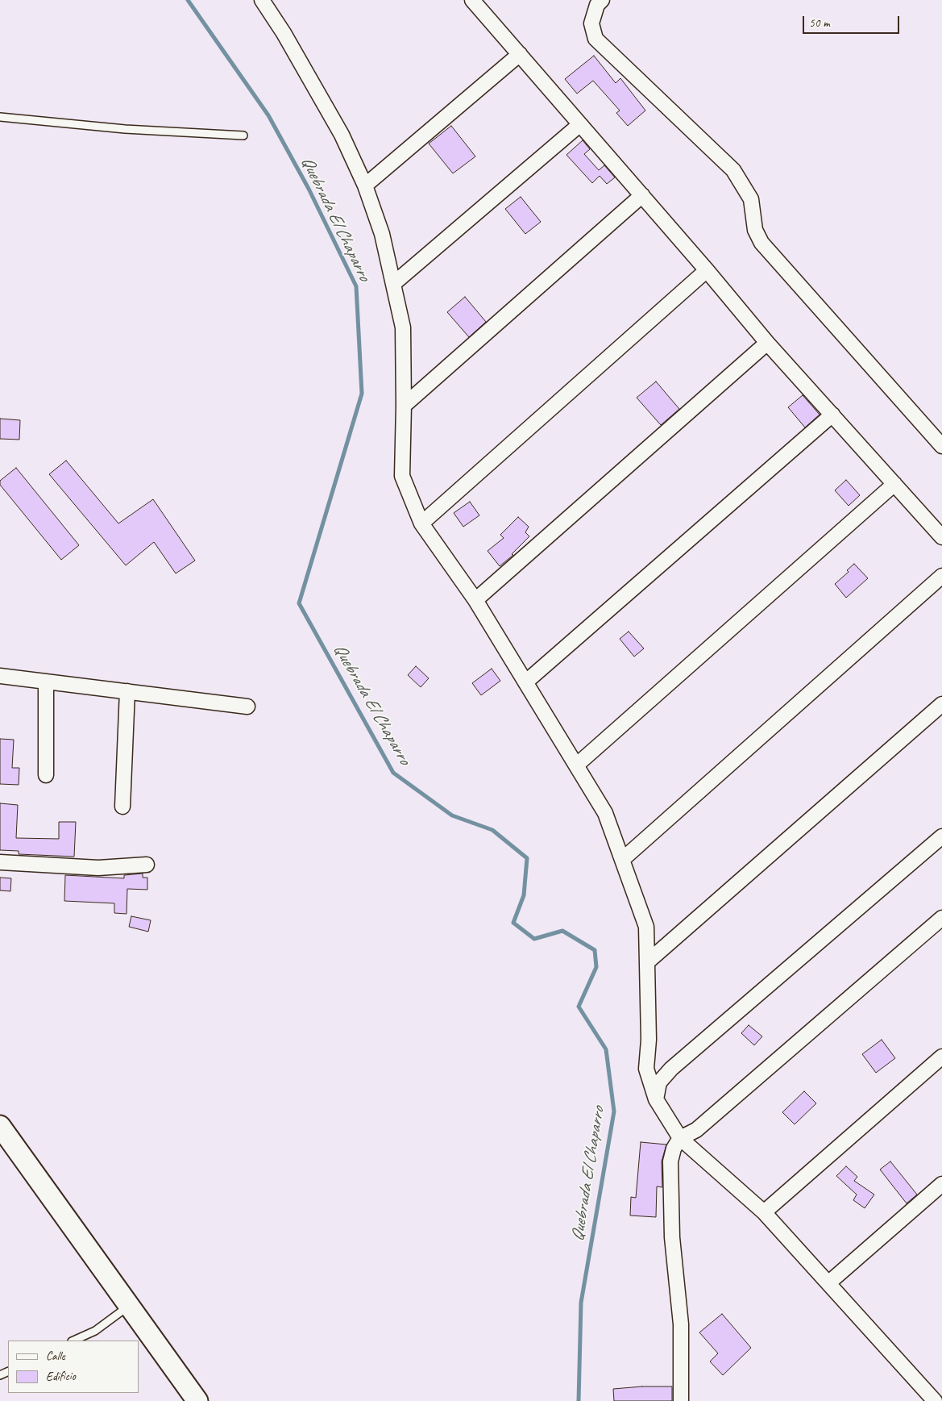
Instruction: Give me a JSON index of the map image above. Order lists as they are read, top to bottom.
{
  "water": ["Quebrada El Chaparro"],
  "legend": ["Calle", "Edificio"],
  "scale_bar": "50 m"
}
